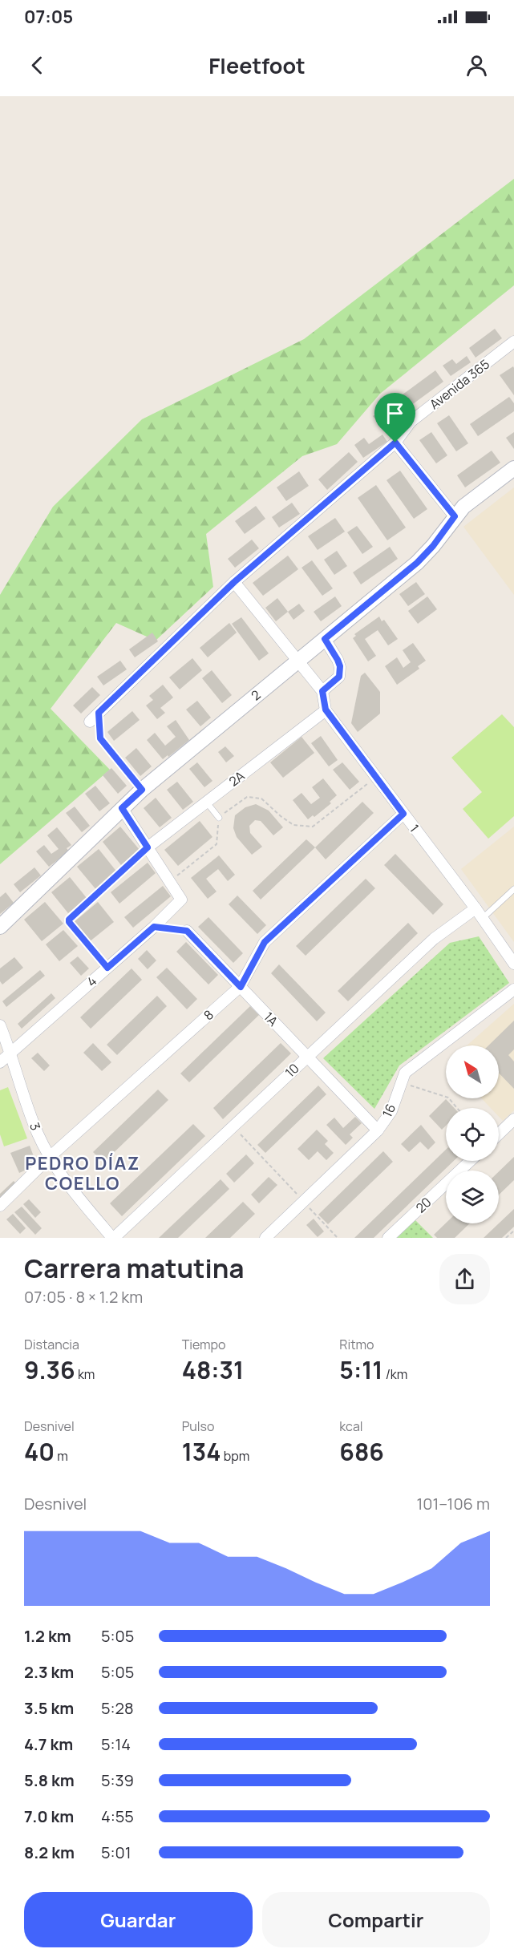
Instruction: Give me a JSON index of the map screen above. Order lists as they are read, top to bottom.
{
  "streets": {
    "street": [
      "Avenida 365",
      "2",
      "2A",
      "1",
      "4",
      "8",
      "1A",
      "10",
      "16",
      "3",
      "20"
    ]
  },
  "crossings": [
    ["Avenida 365", "1"],
    ["2", "1"],
    ["2A", "1"],
    ["1", "8"],
    ["1", "10"],
    ["4", "3"],
    ["8", "1A"],
    ["8", "3"],
    ["1A", "10"],
    ["1A", "16"],
    ["10", "3"]
  ],
  "districts": ["PEDRO DÍAZ COELLO"],
  "north": "top left",
  "page": {
    "status": "07:05",
    "header": "Fleetfoot",
    "heading": ["Carrera matutina", "07:05 · 8 × 1.2 km"],
    "stats": [
      ["Distancia", "9.36 km"],
      ["Tiempo", "48:31"],
      ["Ritmo", "5:11 /km"],
      ["Desnivel", "40 m"],
      ["Pulso", "134 bpm"],
      ["kcal", "686"]
    ],
    "chart": ["Desnivel", "101–106 m"],
    "list": [
      {
        "name": "1.2 km",
        "note": "5:05"
      },
      {
        "name": "2.3 km",
        "note": "5:05"
      },
      {
        "name": "3.5 km",
        "note": "5:28"
      },
      {
        "name": "4.7 km",
        "note": "5:14"
      },
      {
        "name": "5.8 km",
        "note": "5:39"
      },
      {
        "name": "7.0 km",
        "note": "4:55"
      },
      {
        "name": "8.2 km",
        "note": "5:01"
      }
    ],
    "buttons": ["Guardar", "Compartir"]
  }
}
